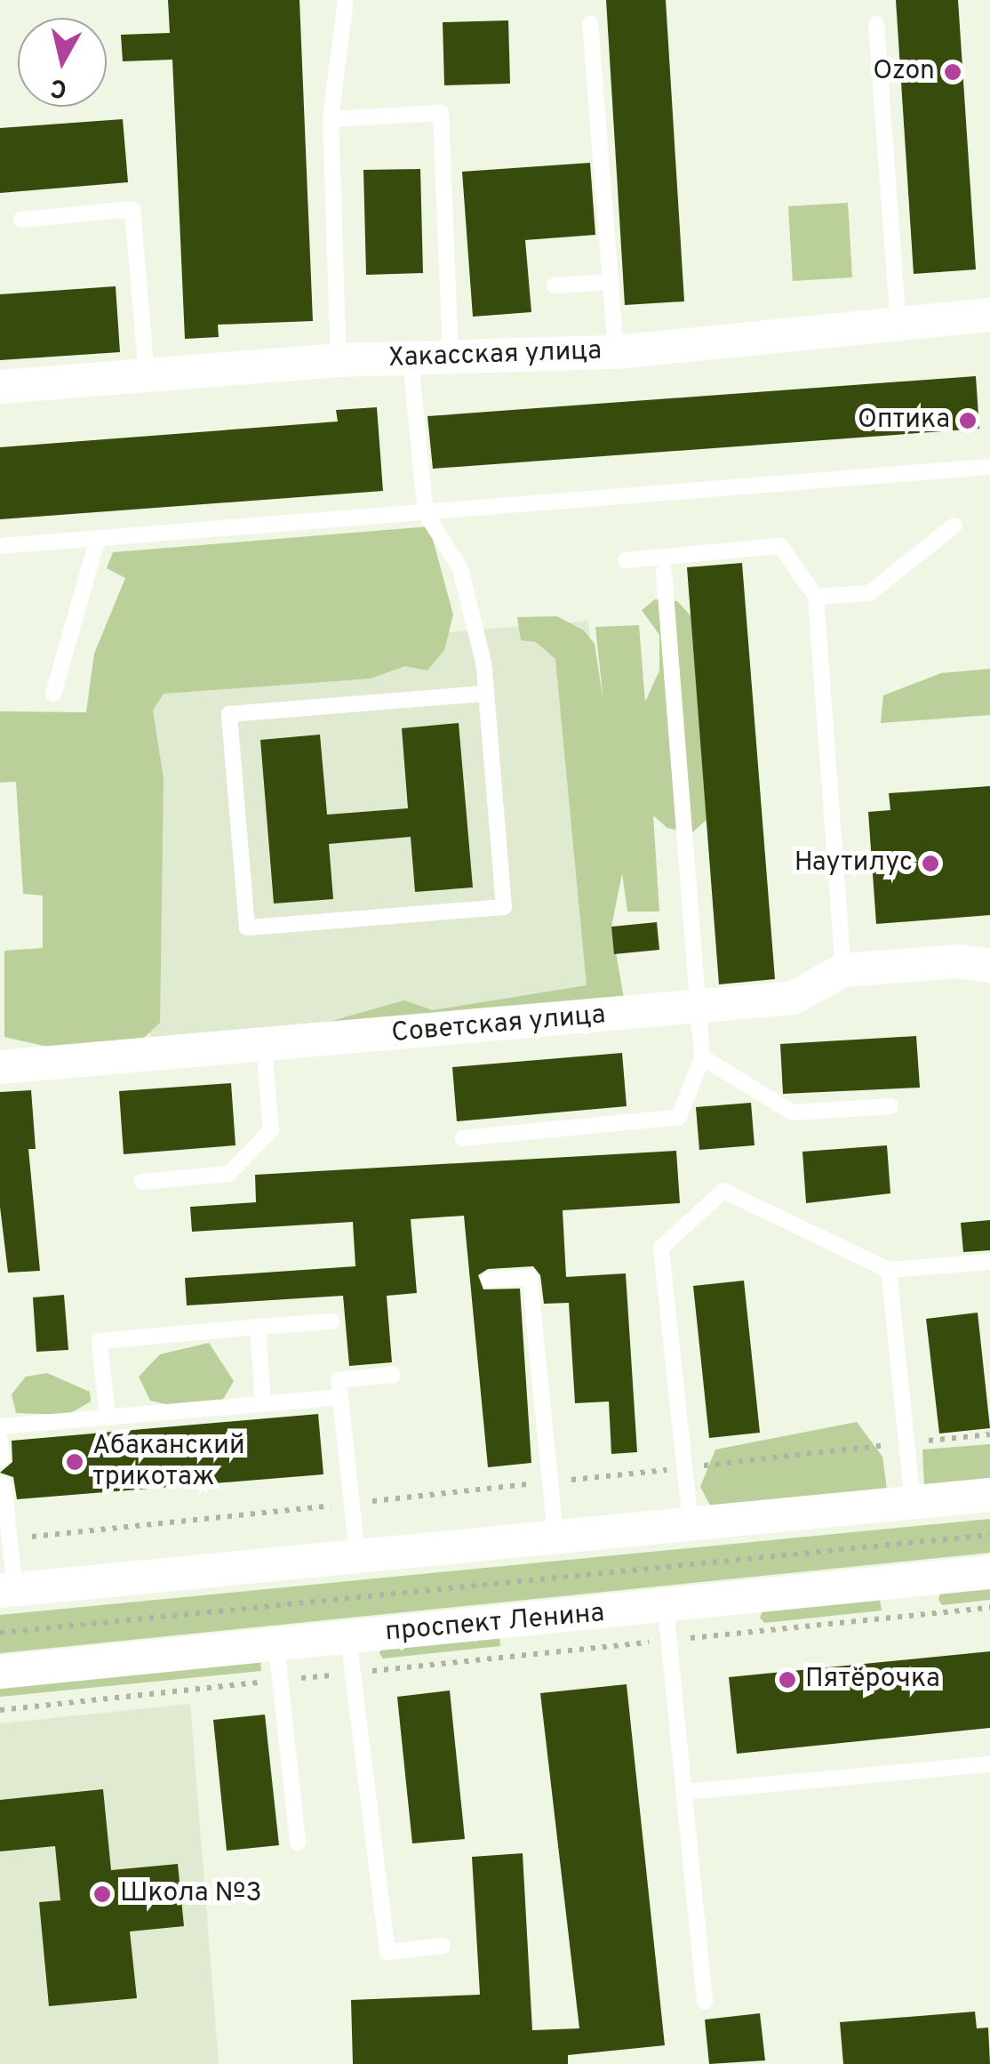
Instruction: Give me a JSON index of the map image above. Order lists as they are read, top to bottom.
{
  "streets": {
    "street": ["Хакасская улица", "Советская улица", "проспект Ленина"]
  },
  "places": [
    "Ozon",
    "Оптика",
    "Наутилус",
    "Абаканский трикотаж",
    "Пятёрочка",
    "Школа №3"
  ],
  "north": "bottom"
}
